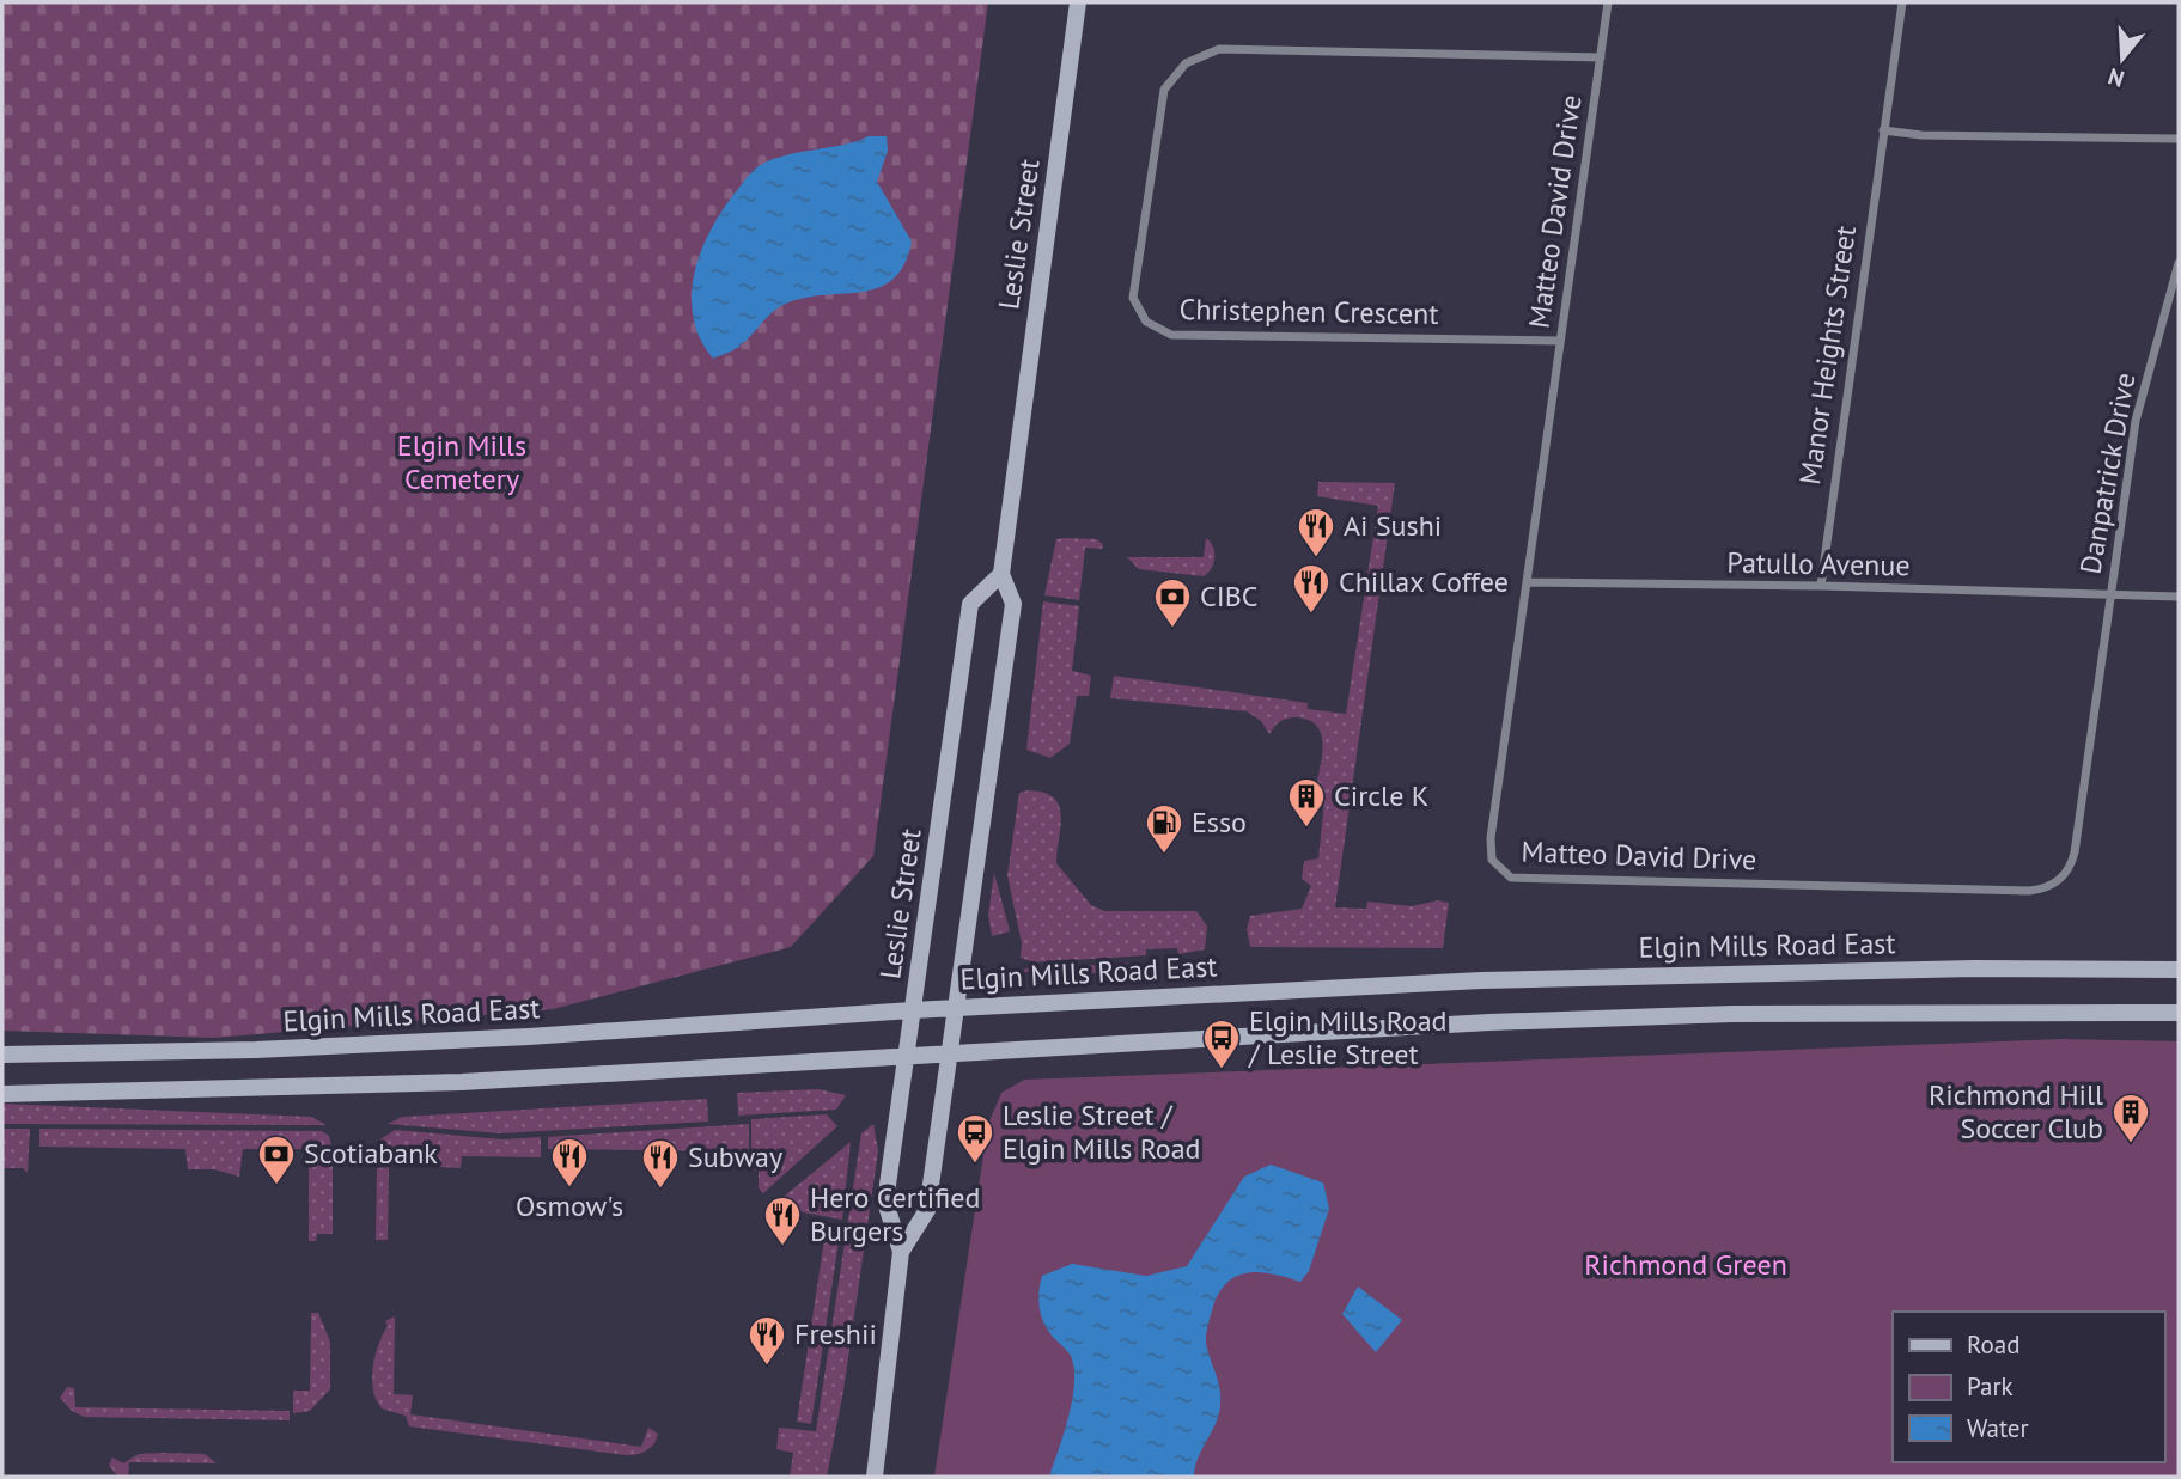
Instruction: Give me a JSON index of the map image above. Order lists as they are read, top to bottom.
{
  "streets": {
    "main road": ["Leslie Street", "Elgin Mills Road East"],
    "street": [
      "Matteo David Drive",
      "Christephen Crescent",
      "Manor Heights Street",
      "Danpatrick Drive",
      "Patullo Avenue"
    ]
  },
  "crossings": [
    ["Matteo David Drive", "Christephen Crescent"],
    ["Matteo David Drive", "Danpatrick Drive"],
    ["Matteo David Drive", "Patullo Avenue"],
    ["Leslie Street", "Elgin Mills Road East"],
    ["Manor Heights Street", "Patullo Avenue"],
    ["Danpatrick Drive", "Patullo Avenue"]
  ],
  "parks": ["Elgin Mills Cemetery", "Richmond Green"],
  "places": {
    "restaurant": [
      "Ai Sushi",
      "Chillax Coffee",
      "Osmow's",
      "Subway",
      "Hero Certified Burgers",
      "Freshii"
    ],
    "bank": ["CIBC", "Scotiabank"],
    "building": ["Circle K", "Richmond Hill Soccer Club"],
    "fuel station": ["Esso"],
    "bus stop": ["Elgin Mills Road / Leslie Street", "Leslie Street / Elgin Mills Road"]
  },
  "legend": ["Road", "Park", "Water"],
  "north": "bottom"
}
